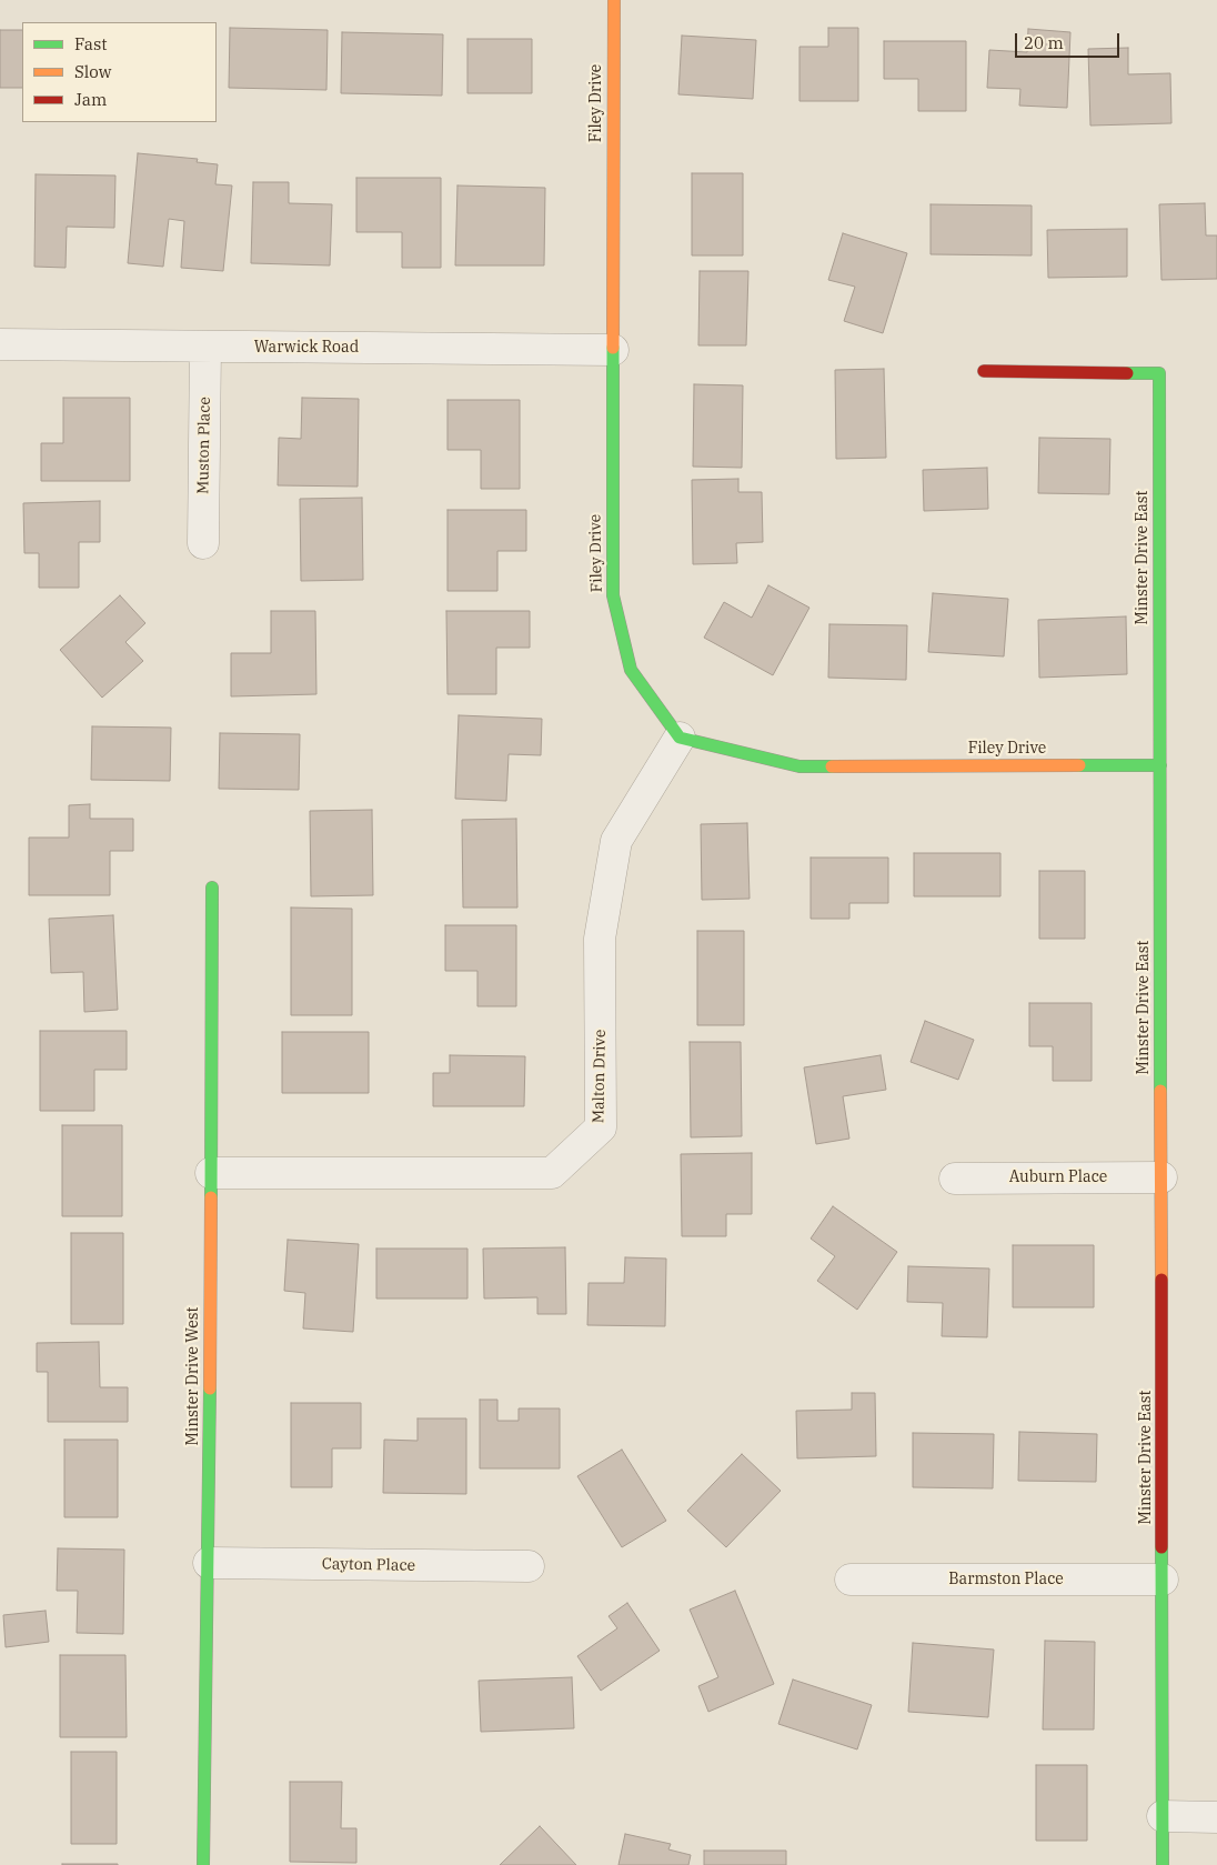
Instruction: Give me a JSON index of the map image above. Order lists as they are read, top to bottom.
{
  "streets": {
    "street": [
      "Filey Drive",
      "Warwick Road",
      "Muston Place",
      "Minster Drive East",
      "Malton Drive",
      "Auburn Place",
      "Minster Drive West",
      "Cayton Place",
      "Barmston Place"
    ]
  },
  "crossings": [
    ["Filey Drive", "Warwick Road"],
    ["Filey Drive", "Minster Drive East"],
    ["Filey Drive", "Malton Drive"],
    ["Warwick Road", "Muston Place"],
    ["Minster Drive East", "Auburn Place"],
    ["Minster Drive East", "Barmston Place"],
    ["Malton Drive", "Minster Drive West"],
    ["Minster Drive West", "Cayton Place"]
  ],
  "legend": ["Fast", "Slow", "Jam"],
  "scale_bar": "20 m"
}
